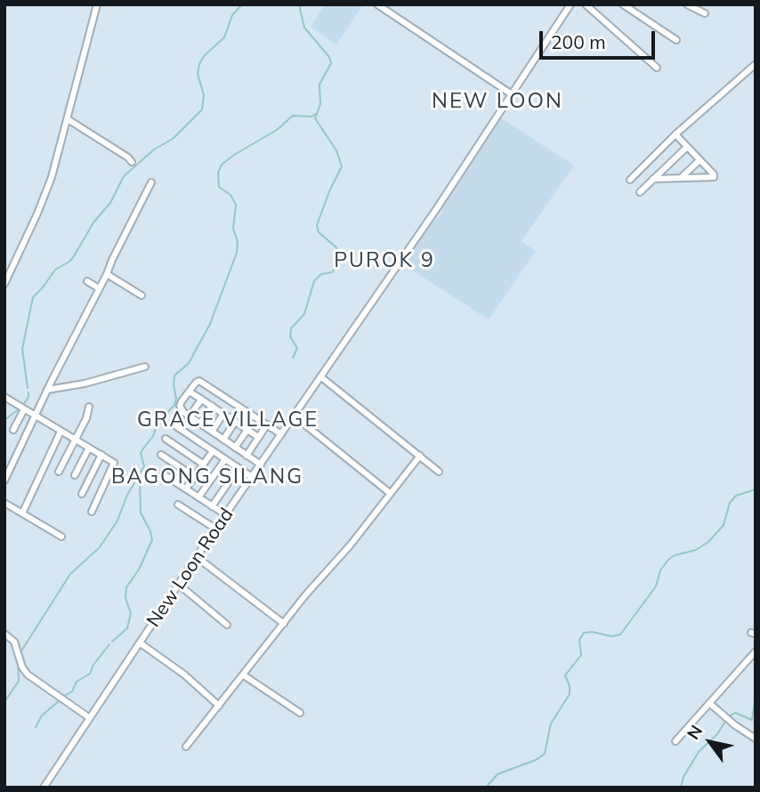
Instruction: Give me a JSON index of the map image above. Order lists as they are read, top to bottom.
{
  "streets": {
    "street": ["New Loon Road"]
  },
  "districts": [
    "NEW LOON",
    "PUROK 9",
    "GRACE VILLAGE",
    "BAGONG SILANG"
  ],
  "scale_bar": "200 m",
  "north": "top left"
}
